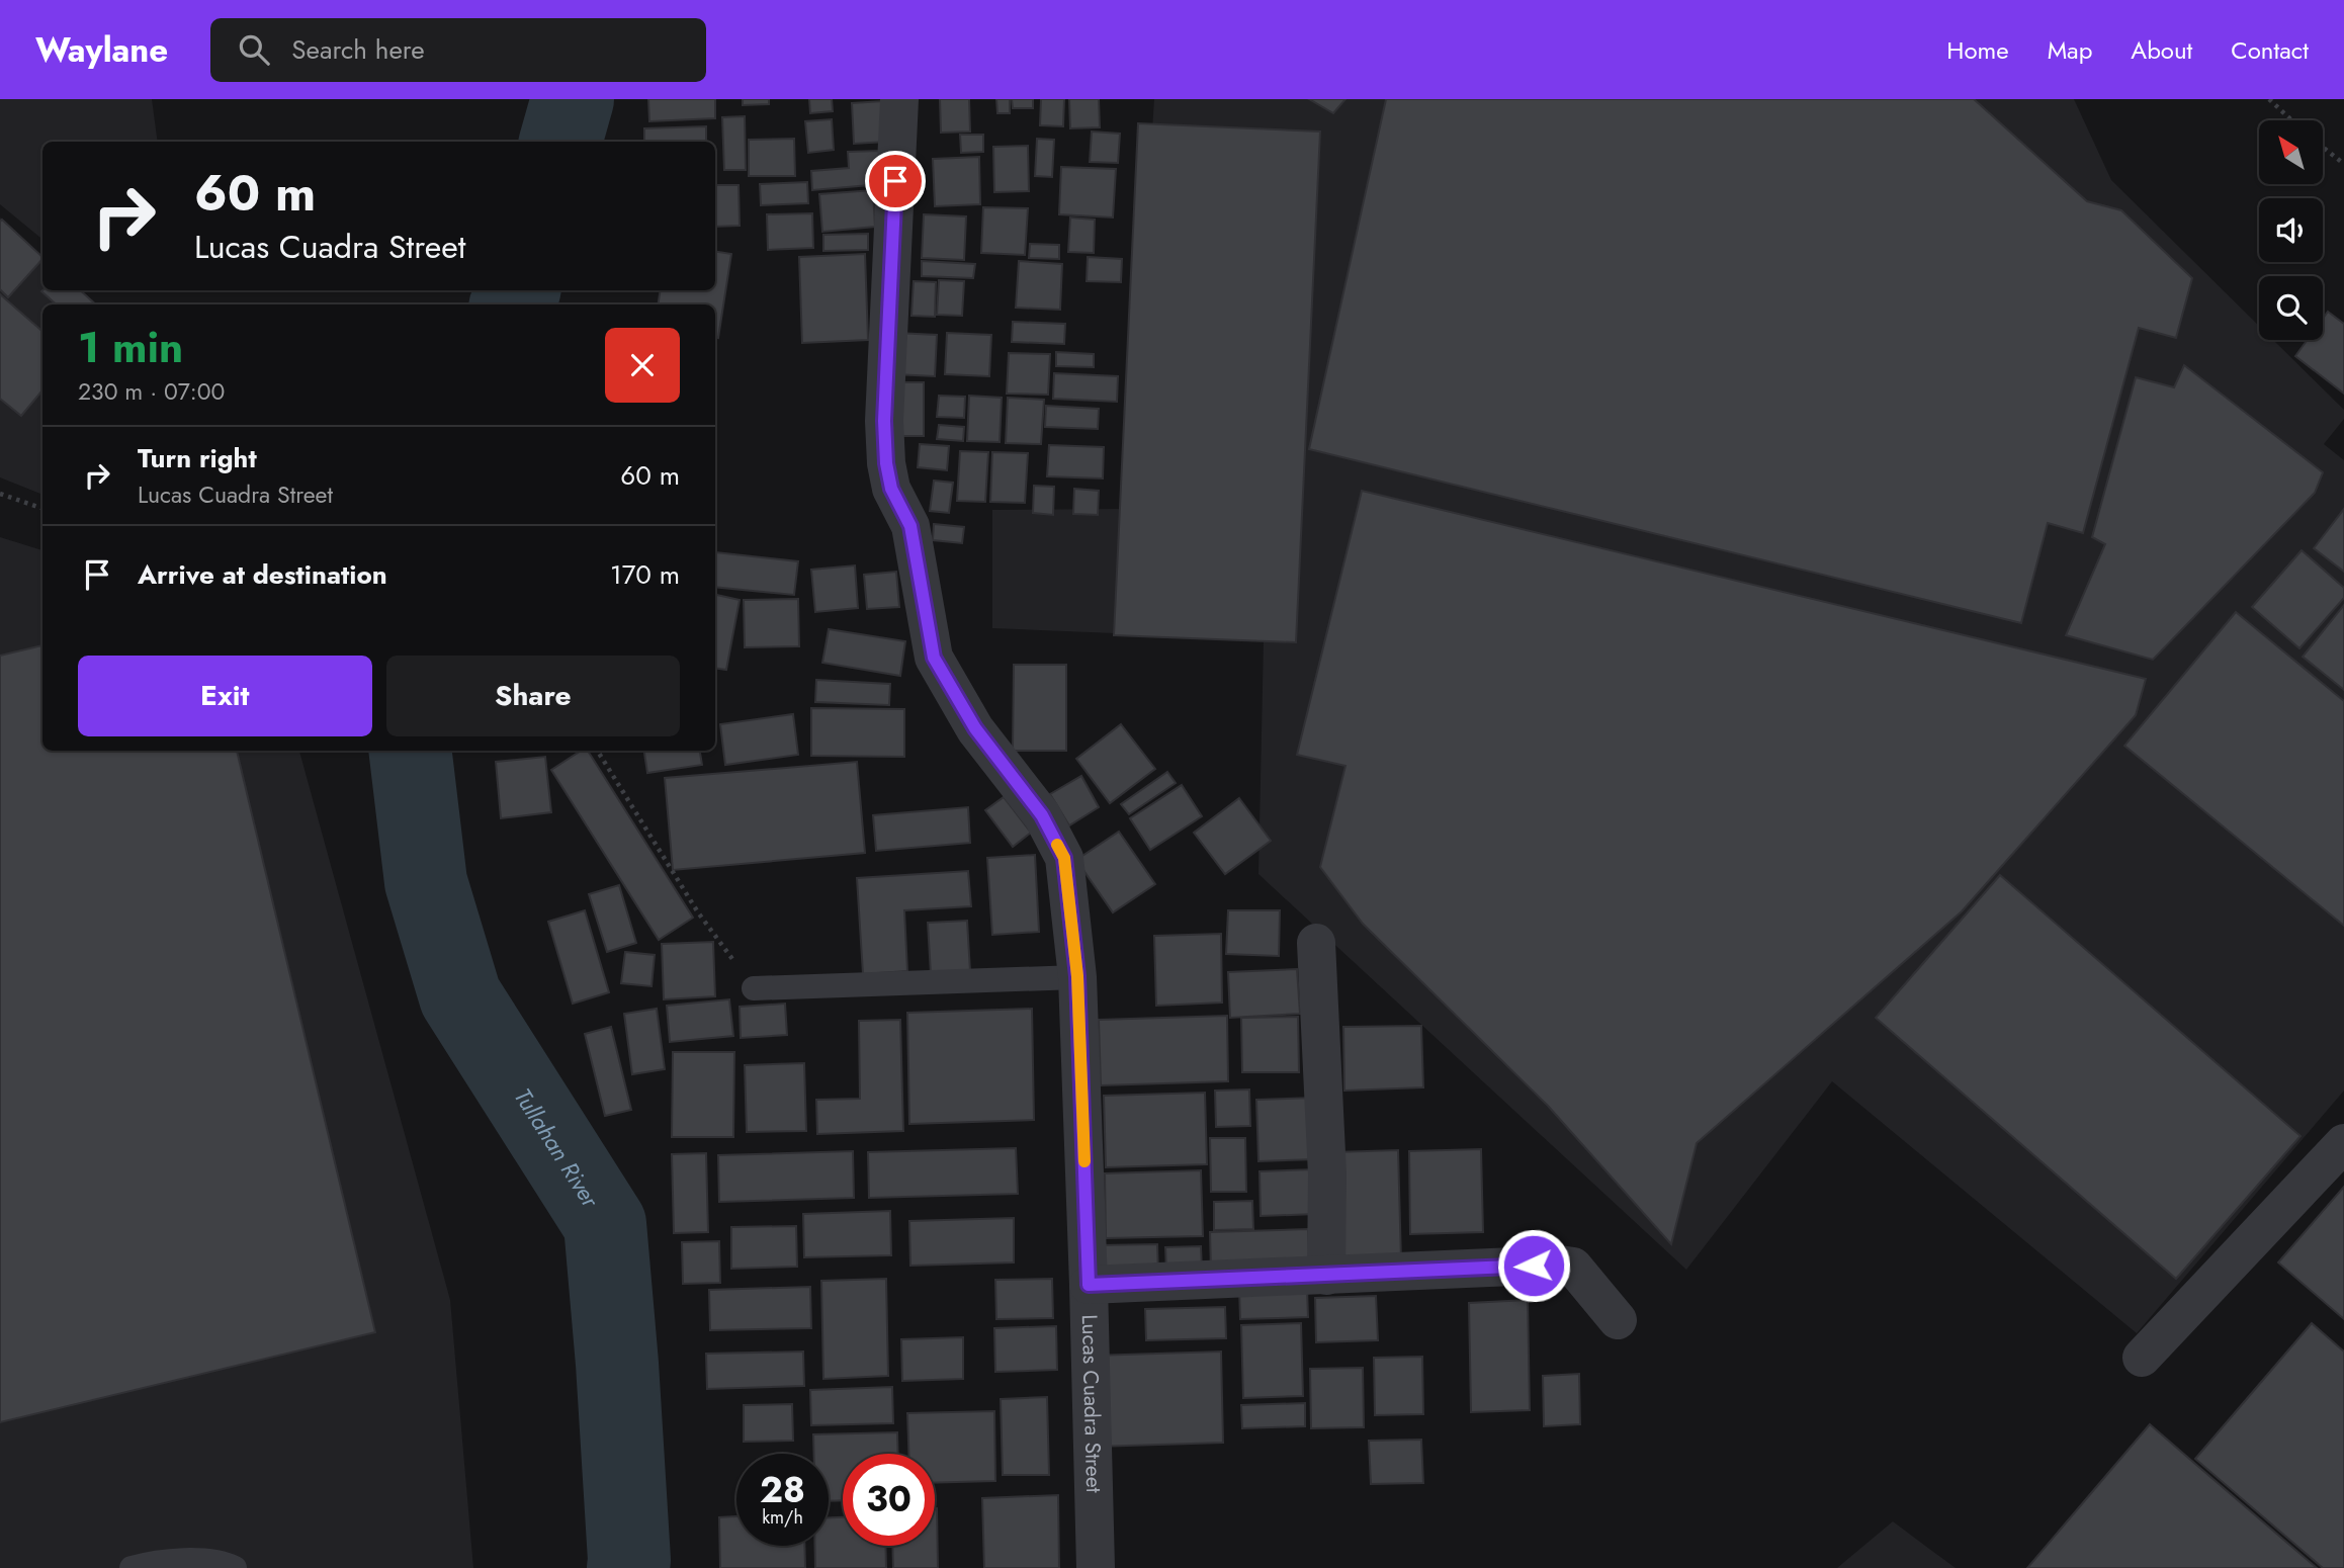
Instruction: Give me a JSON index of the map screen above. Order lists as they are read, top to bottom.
{
  "streets": {
    "street": ["Lucas Cuadra Street"]
  },
  "water": ["Tullahan River"],
  "north": "top left",
  "page": {
    "header": "Waylane",
    "search": "Search here",
    "nav": [
      "Home",
      "Map",
      "About",
      "Contact"
    ],
    "turn": ["60 m", "Lucas Cuadra Street"],
    "heading": ["1 min", "230 m · 07:00"],
    "list": [
      {
        "name": "Turn right",
        "note": "Lucas Cuadra Street",
        "value": "60 m"
      },
      {
        "name": "Arrive at destination",
        "value": "170 m"
      }
    ],
    "buttons": ["Exit", "Share"],
    "speed": "28 km/h",
    "limit": "30"
  }
}
